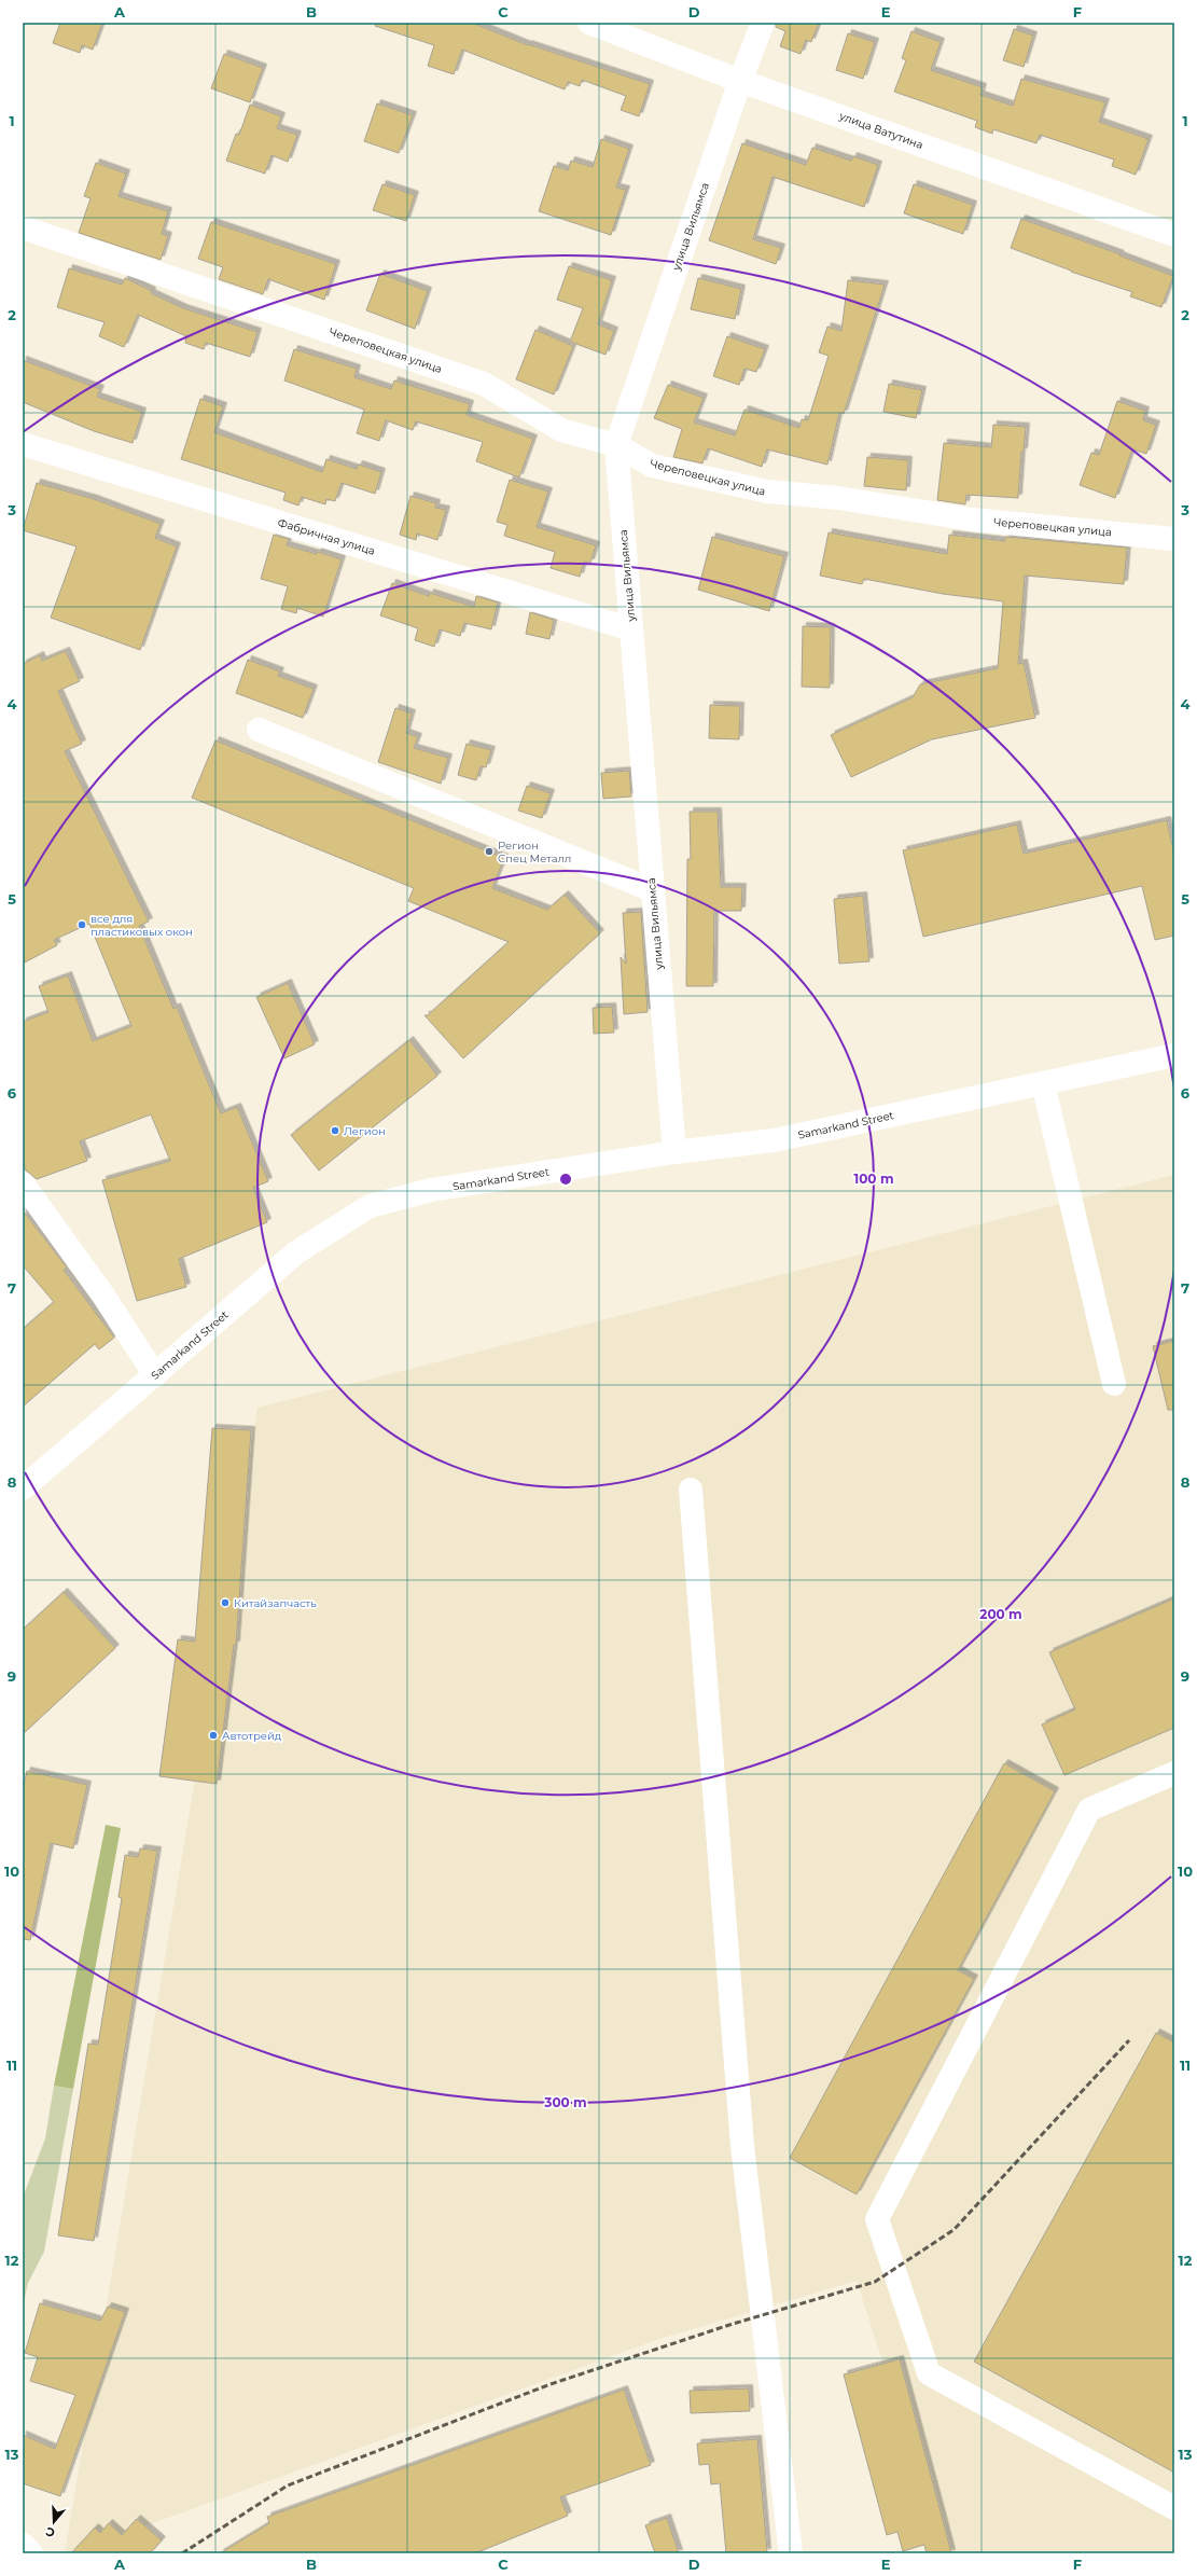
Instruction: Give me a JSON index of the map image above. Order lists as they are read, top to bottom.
{
  "streets": {
    "street": [
      "улица Ватутина",
      "улица Вильямса",
      "Череповецкая улица",
      "Фабричная улица",
      "Samarkand Street"
    ]
  },
  "crossings": [
    ["улица Ватутина", "улица Вильямса"],
    ["улица Вильямса", "Череповецкая улица"],
    ["улица Вильямса", "Фабричная улица"],
    ["улица Вильямса", "Samarkand Street"]
  ],
  "places": [
    "Регион Спец Металл",
    "все для пластиковых окон",
    "Легион",
    "Китайзапчасть",
    "Автотрейд"
  ],
  "north": "bottom",
  "grid": {
    "columns": [
      "A",
      "B",
      "C",
      "D",
      "E",
      "F"
    ],
    "rows": [
      "1",
      "2",
      "3",
      "4",
      "5",
      "6",
      "7",
      "8",
      "9",
      "10",
      "11",
      "12",
      "13"
    ]
  },
  "rings": ["100 m", "200 m", "300 m"]
}
